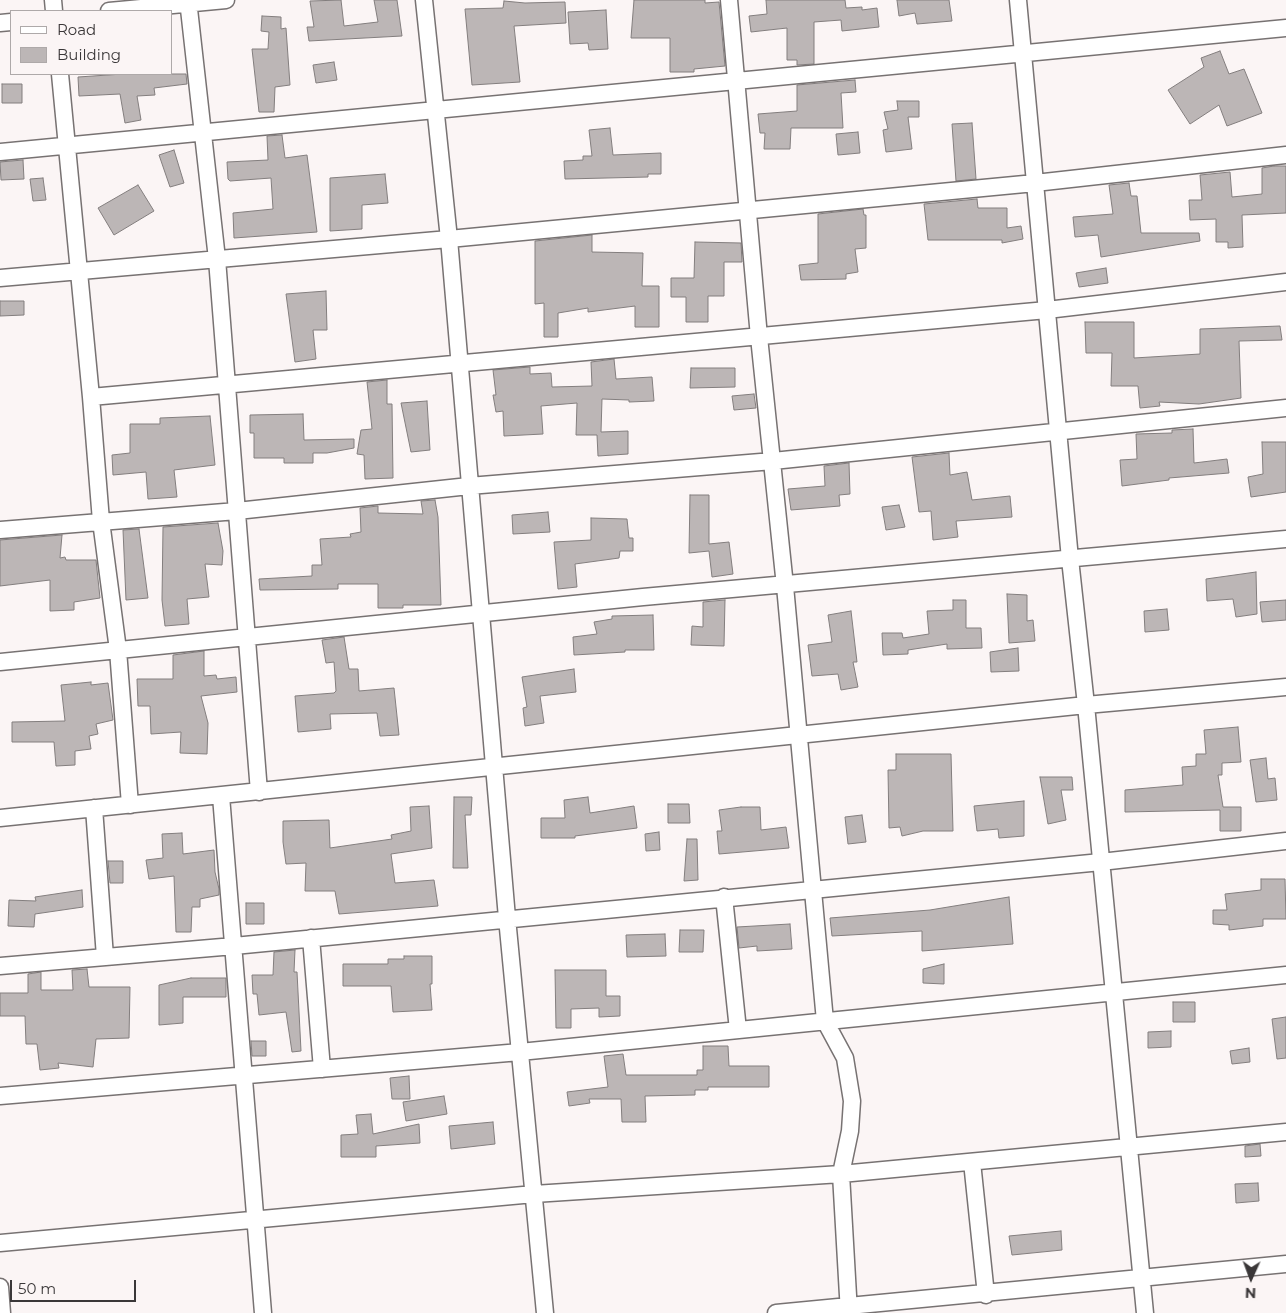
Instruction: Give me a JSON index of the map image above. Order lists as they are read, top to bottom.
{
  "legend": ["Road", "Building"],
  "scale_bar": "50 m",
  "north": "bottom"
}
